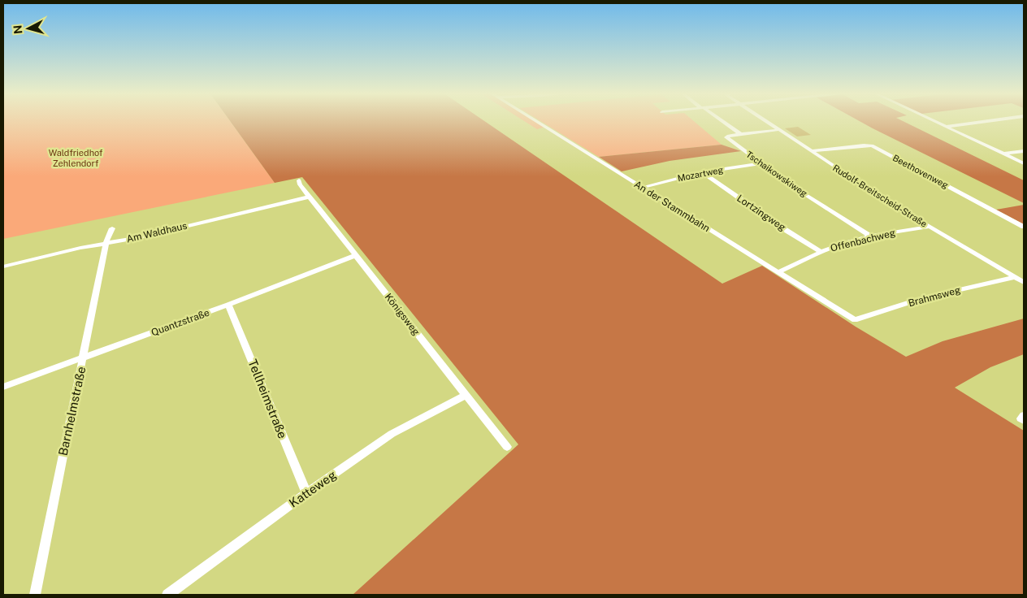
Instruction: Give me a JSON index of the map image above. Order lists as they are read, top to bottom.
{
  "streets": {
    "street": [
      "Beethovenweg",
      "Mozartweg",
      "Tschaikowskiweg",
      "Rudolf-Breitscheid-Straße",
      "An der Stammbahn",
      "Lortzingweg",
      "Am Waldhaus",
      "Offenbachweg",
      "Brahmsweg",
      "Königsweg",
      "Quantzstraße",
      "Tellheimstraße",
      "Barnhelmstraße",
      "Katteweg"
    ]
  },
  "crossings": [
    ["Beethovenweg", "Rudolf-Breitscheid-Straße"],
    ["Mozartweg", "Tschaikowskiweg"],
    ["Mozartweg", "An der Stammbahn"],
    ["Mozartweg", "Lortzingweg"],
    ["Tschaikowskiweg", "Offenbachweg"],
    ["Rudolf-Breitscheid-Straße", "Offenbachweg"],
    ["Rudolf-Breitscheid-Straße", "Brahmsweg"],
    ["An der Stammbahn", "Offenbachweg"],
    ["An der Stammbahn", "Brahmsweg"],
    ["Lortzingweg", "Offenbachweg"],
    ["Am Waldhaus", "Königsweg"],
    ["Am Waldhaus", "Barnhelmstraße"],
    ["Königsweg", "Quantzstraße"],
    ["Königsweg", "Katteweg"],
    ["Quantzstraße", "Tellheimstraße"],
    ["Quantzstraße", "Barnhelmstraße"],
    ["Tellheimstraße", "Katteweg"]
  ],
  "parks": ["Waldfriedhof Zehlendorf"],
  "north": "left"
}
